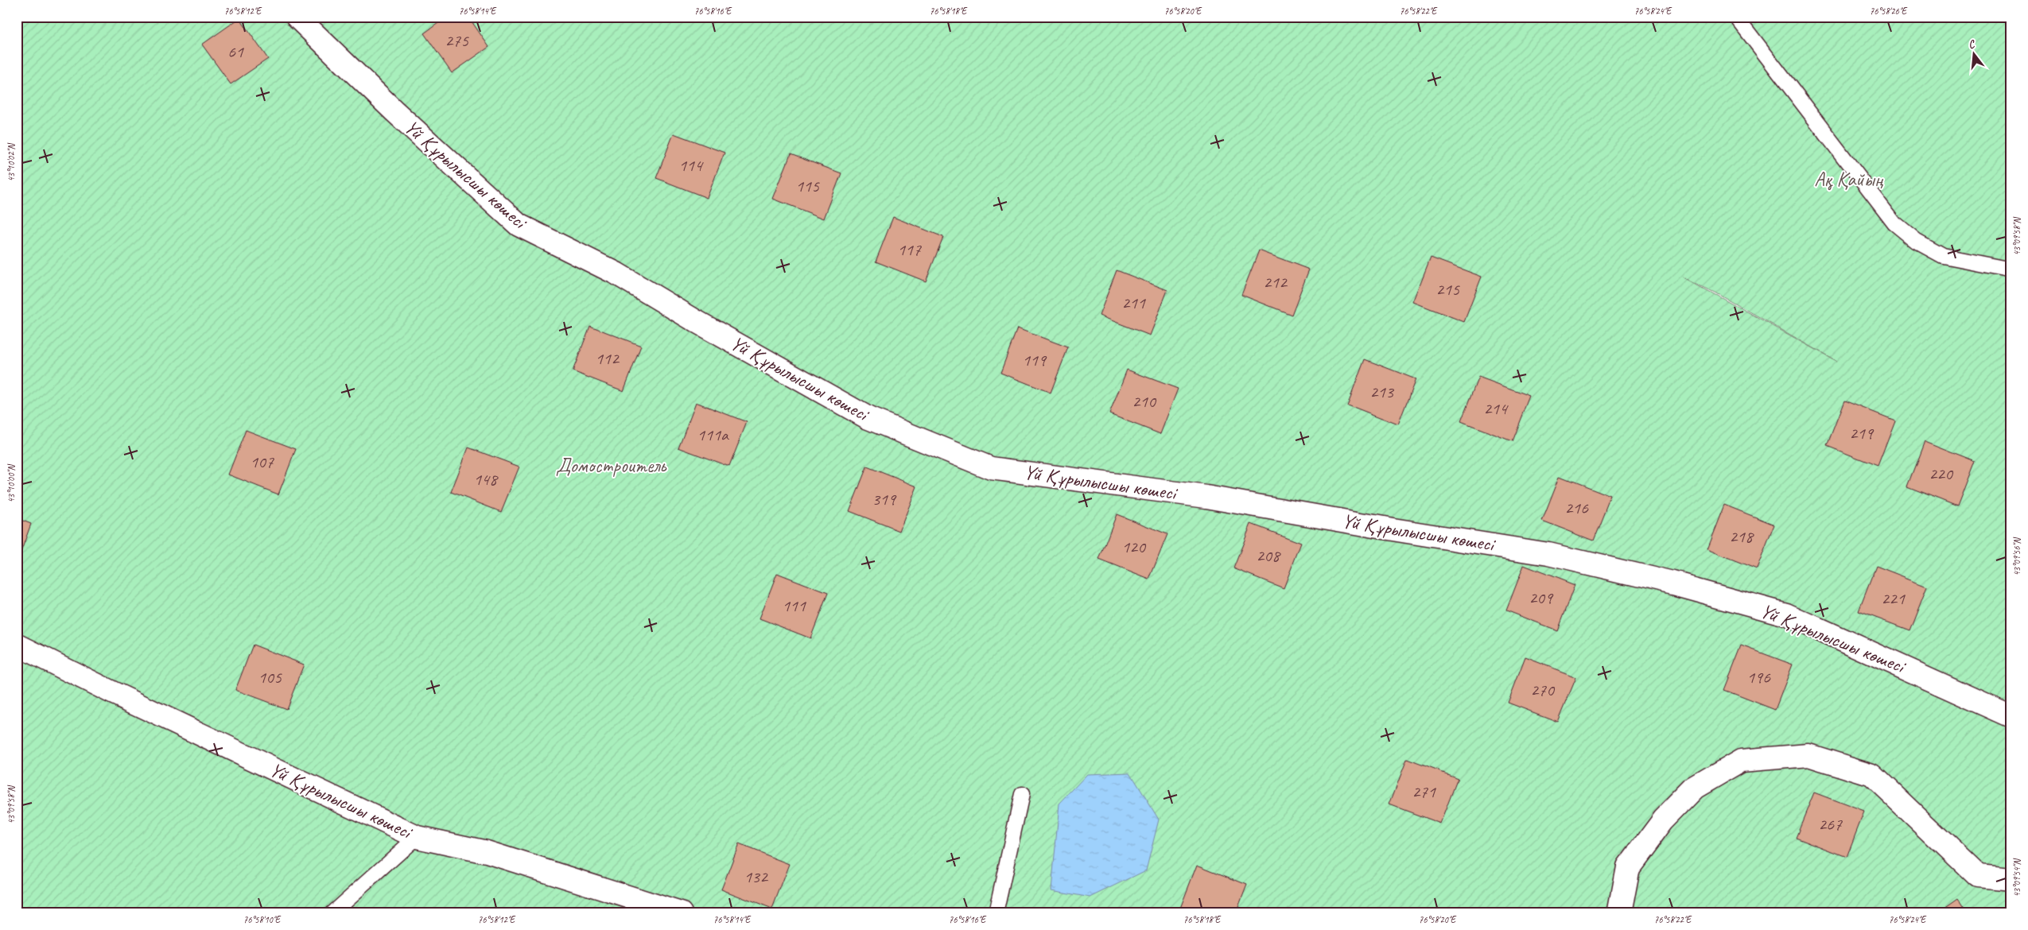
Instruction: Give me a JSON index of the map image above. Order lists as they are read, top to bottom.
{
  "streets": {
    "street": ["Үй Құрылысшы көшесі"]
  },
  "parks": ["Ақ Қайың", "Домостроитель"],
  "house_numbers": [
    "275",
    "61",
    "114",
    "115",
    "117",
    "212",
    "215",
    "211",
    "112",
    "119",
    "213",
    "210",
    "214",
    "219",
    "111а",
    "107",
    "220",
    "148",
    "319",
    "216",
    "218",
    "120",
    "208",
    "209",
    "221",
    "111",
    "105",
    "196",
    "270",
    "271",
    "267",
    "132"
  ],
  "north": "top",
  "coordinates": [
    "76°58'12\"E",
    "76°58'14\"E",
    "76°58'16\"E",
    "76°58'18\"E",
    "76°58'20\"E",
    "76°58'22\"E",
    "76°58'24\"E",
    "76°58'26\"E",
    "43°10'02\"N",
    "43°09'58\"N",
    "43°10'00\"N",
    "43°09'56\"N",
    "43°09'54\"N",
    "76°58'10\"E"
  ]
}
